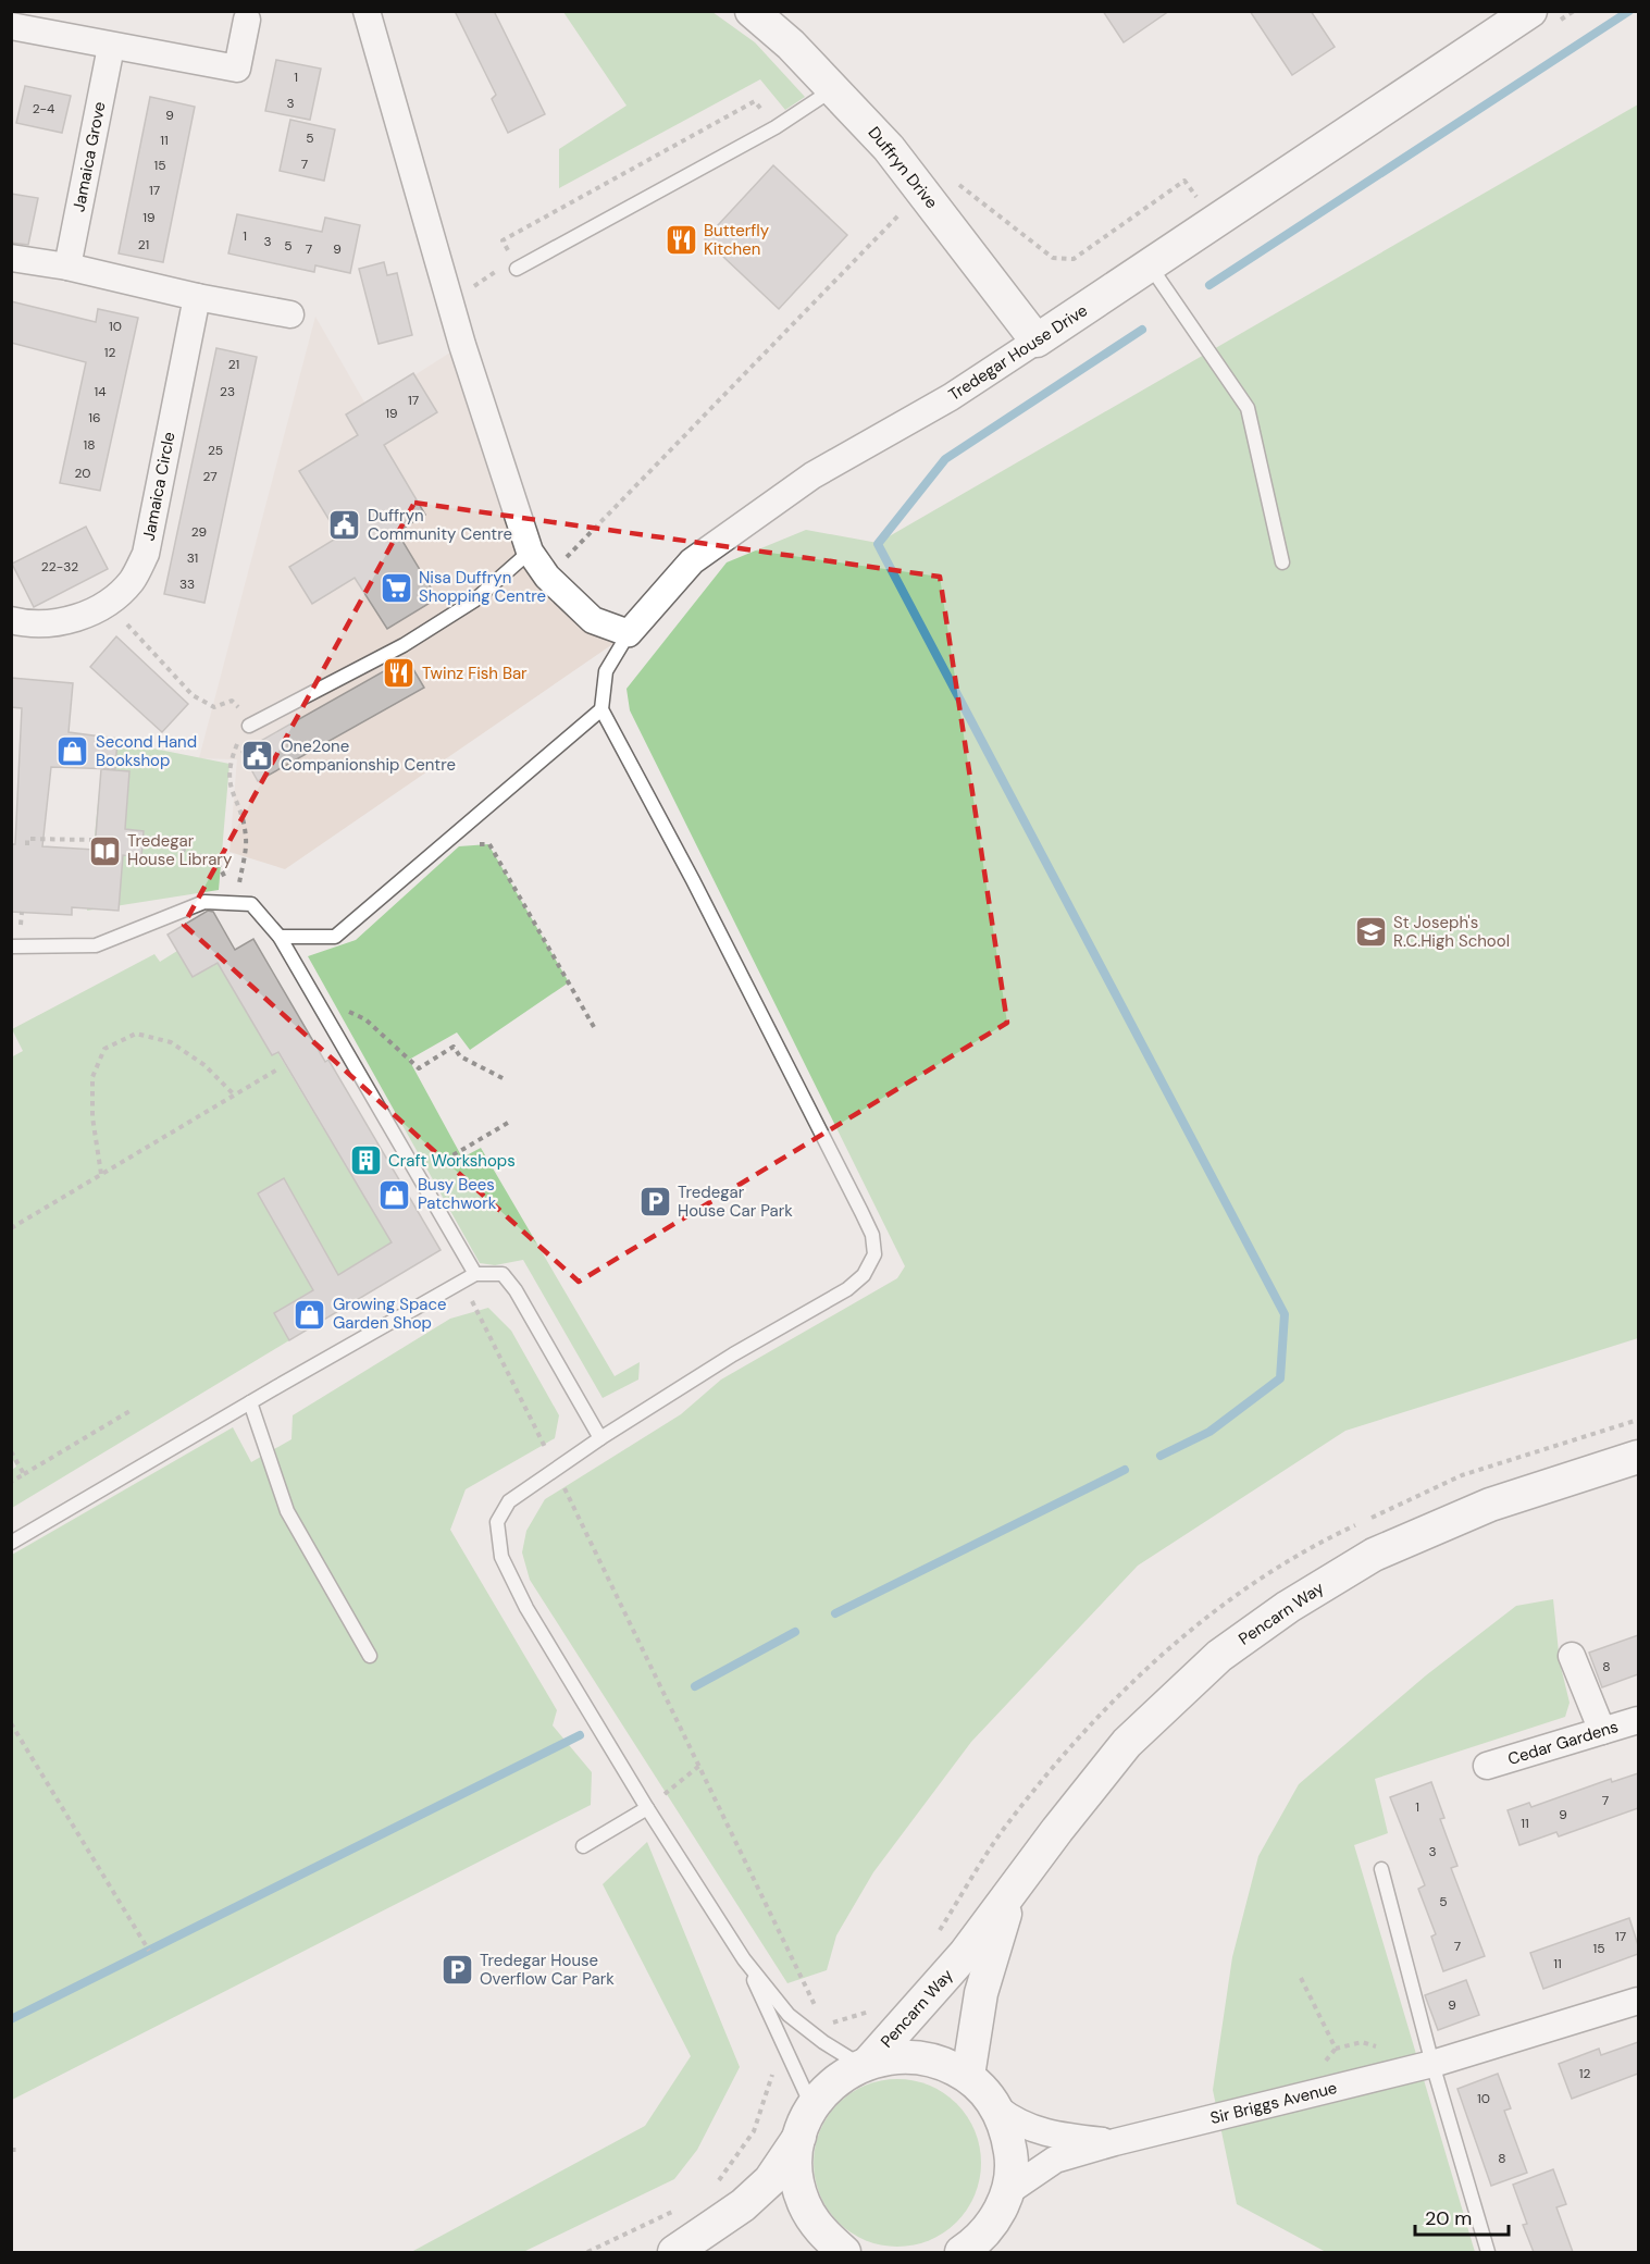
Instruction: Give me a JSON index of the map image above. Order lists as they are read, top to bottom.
{
  "streets": {
    "street": [
      "Jamaica Grove",
      "Duffryn Drive",
      "Tredegar House Drive",
      "Jamaica Circle",
      "Pencarn Way",
      "Cedar Gardens",
      "Sir Briggs Avenue"
    ]
  },
  "crossings": [
    ["Duffryn Drive", "Tredegar House Drive"]
  ],
  "places": {
    "restaurant": ["Butterfly Kitchen", "Twinz Fish Bar"],
    "public building": ["Duffryn Community Centre", "One2one Companionship Centre"],
    "supermarket": ["Nisa Duffryn Shopping Centre"],
    "shop": ["Second Hand Bookshop", "Busy Bees Patchwork", "Growing Space Garden Shop"],
    "library": ["Tredegar House Library"],
    "school or university": ["St Joseph's R.C.High School"],
    "building": ["Craft Workshops"],
    "parking": ["Tredegar House Car Park", "Tredegar House Overflow Car Park"]
  },
  "house_numbers": [
    "1",
    "3",
    "2-4",
    "9",
    "5",
    "11",
    "7",
    "15",
    "17",
    "19",
    "1",
    "3",
    "21",
    "5",
    "7",
    "9",
    "10",
    "12",
    "21",
    "14",
    "23",
    "17",
    "19",
    "16",
    "18",
    "25",
    "20",
    "27",
    "29",
    "31",
    "22-32",
    "33",
    "8",
    "7",
    "1",
    "9",
    "11",
    "3",
    "5",
    "17",
    "7",
    "15",
    "11",
    "9",
    "12",
    "10",
    "8"
  ],
  "scale_bar": "20 m"
}
